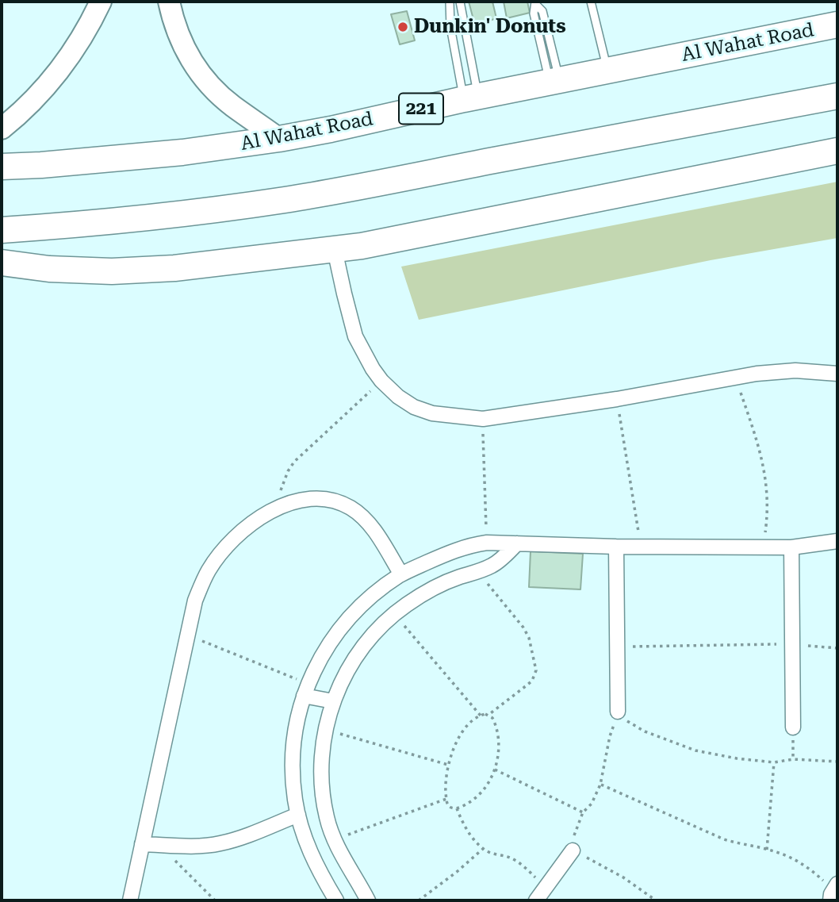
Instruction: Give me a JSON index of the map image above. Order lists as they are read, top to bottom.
{
  "streets": {
    "highway": ["Al Wahat Road", "221"]
  },
  "places": ["Dunkin' Donuts"]
}
